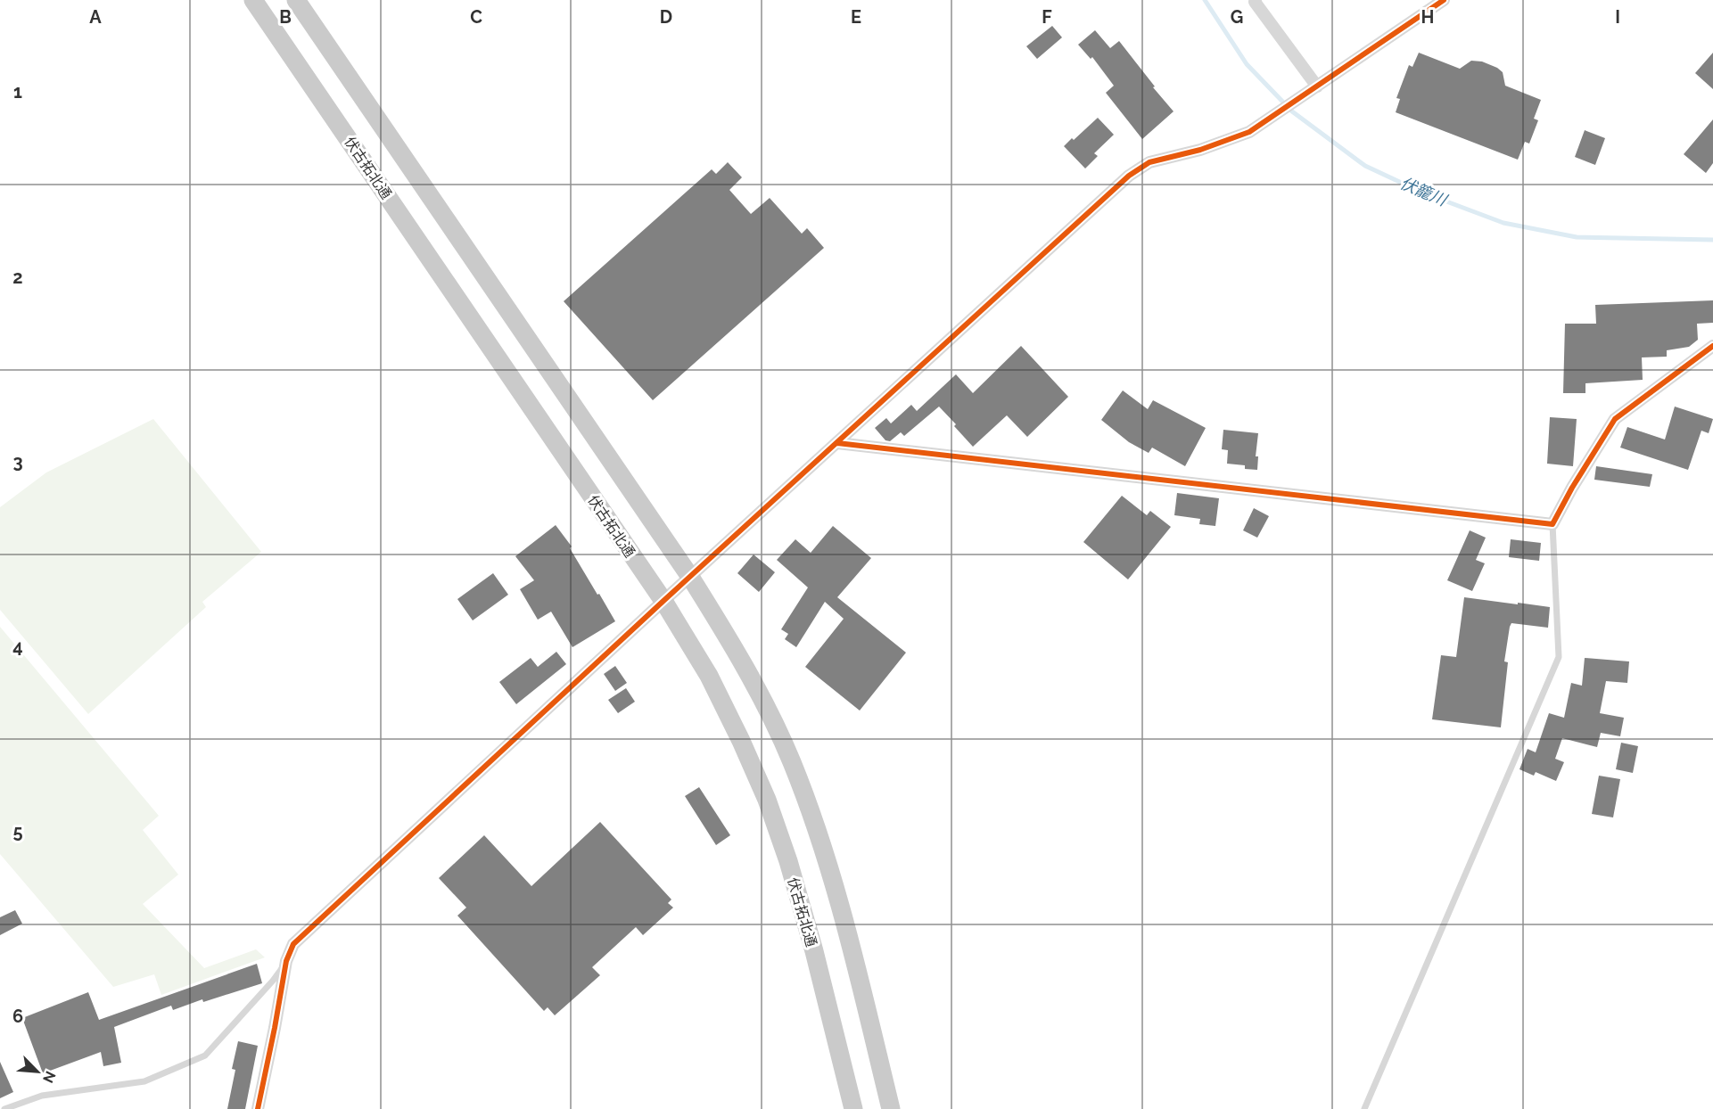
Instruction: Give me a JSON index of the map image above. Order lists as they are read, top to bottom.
{
  "streets": {
    "main road": ["伏古拓北通"]
  },
  "water": ["伏籠川"],
  "north": "bottom right",
  "grid": {
    "columns": [
      "A",
      "B",
      "C",
      "D",
      "E",
      "F",
      "G",
      "H",
      "I"
    ],
    "rows": [
      "1",
      "2",
      "3",
      "4",
      "5",
      "6"
    ]
  }
}
